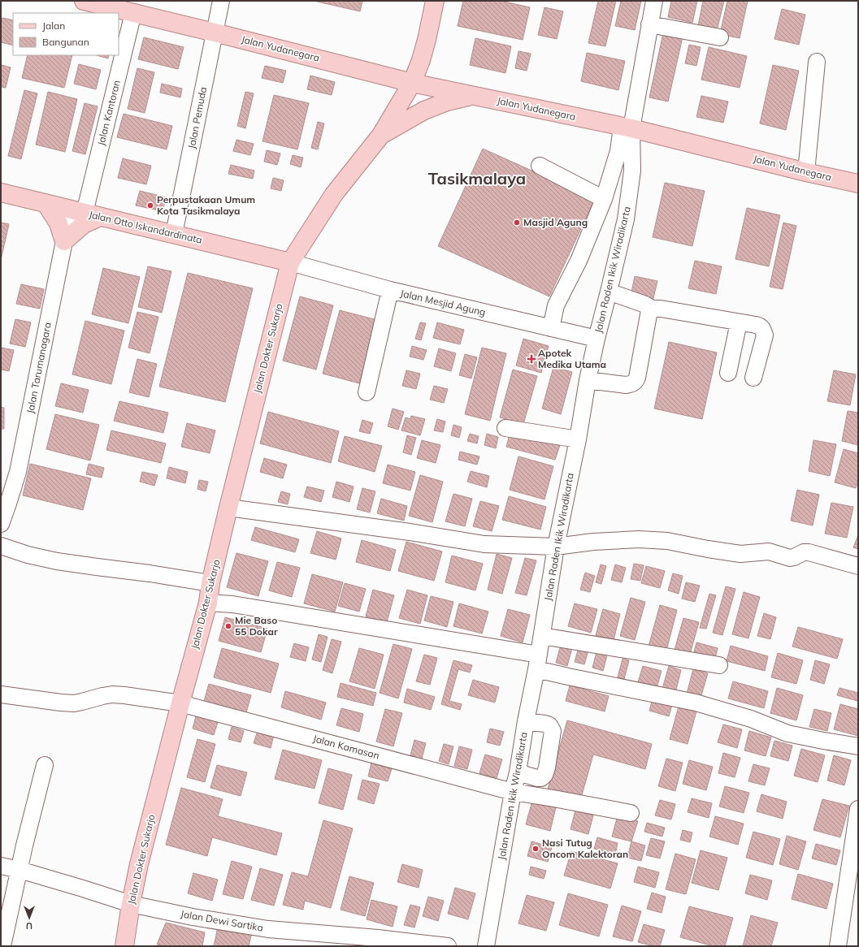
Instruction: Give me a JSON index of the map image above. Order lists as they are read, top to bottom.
{
  "streets": {
    "main road": ["Jalan Yudanegara", "Jalan Otto Iskandardinata", "Jalan Dokter Sukarjo"],
    "street": [
      "Jalan Kantoran",
      "Jalan Pemuda",
      "Jalan Raden Ikik Wiradikarta",
      "Jalan Mesjid Agung",
      "Jalan Tarumanagara",
      "Jalan Kamasan",
      "Jalan Dewi Sartika"
    ]
  },
  "crossings": [
    ["Jalan Yudanegara", "Jalan Kantoran"],
    ["Jalan Yudanegara", "Jalan Pemuda"],
    ["Jalan Yudanegara", "Jalan Raden Ikik Wiradikarta"],
    ["Jalan Kantoran", "Jalan Otto Iskandardinata"],
    ["Jalan Kantoran", "Jalan Tarumanagara"],
    ["Jalan Pemuda", "Jalan Otto Iskandardinata"],
    ["Jalan Otto Iskandardinata", "Jalan Mesjid Agung"],
    ["Jalan Otto Iskandardinata", "Jalan Dokter Sukarjo"],
    ["Jalan Otto Iskandardinata", "Jalan Tarumanagara"],
    ["Jalan Raden Ikik Wiradikarta", "Jalan Mesjid Agung"],
    ["Jalan Raden Ikik Wiradikarta", "Jalan Kamasan"],
    ["Jalan Mesjid Agung", "Jalan Dokter Sukarjo"],
    ["Jalan Dokter Sukarjo", "Jalan Kamasan"],
    ["Jalan Dokter Sukarjo", "Jalan Dewi Sartika"]
  ],
  "districts": ["Tasikmalaya"],
  "places": {
    "other": [
      "Perpustakaan Umum Kota Tasikmalaya",
      "Masjid Agung",
      "Mie Baso 55 Dokar",
      "Nasi Tutug Oncom Kalektoran"
    ],
    "health": ["Apotek Medika Utama"]
  },
  "legend": ["Jalan", "Bangunan"],
  "north": "bottom"
}
